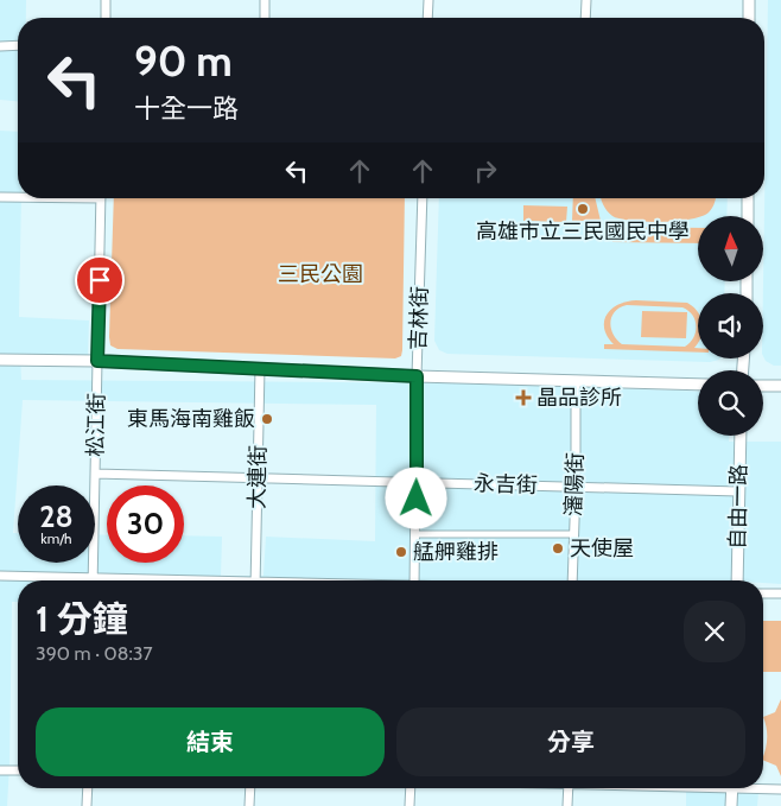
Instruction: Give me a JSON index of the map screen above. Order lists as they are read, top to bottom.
{
  "streets": {
    "street": [
      "吉林街",
      "松江街",
      "大連街",
      "永吉街",
      "瀋陽街",
      "自由一路"
    ]
  },
  "crossings": [
    ["吉林街", "永吉街"],
    ["松江街", "永吉街"],
    ["大連街", "永吉街"],
    ["永吉街", "瀋陽街"],
    ["永吉街", "自由一路"]
  ],
  "parks": ["三民公園"],
  "places": {
    "other": [
      "高雄市立三民國民中學",
      "東馬海南雞飯",
      "天使屋",
      "艋舺雞排"
    ],
    "health": ["晶品診所"]
  },
  "north": "top",
  "page": {
    "turn": ["90 m", "十全一路"],
    "speed": "28 km/h",
    "limit": "30",
    "heading": ["1 分鐘", "390 m · 08:37"],
    "buttons": ["結束", "分享"]
  }
}
